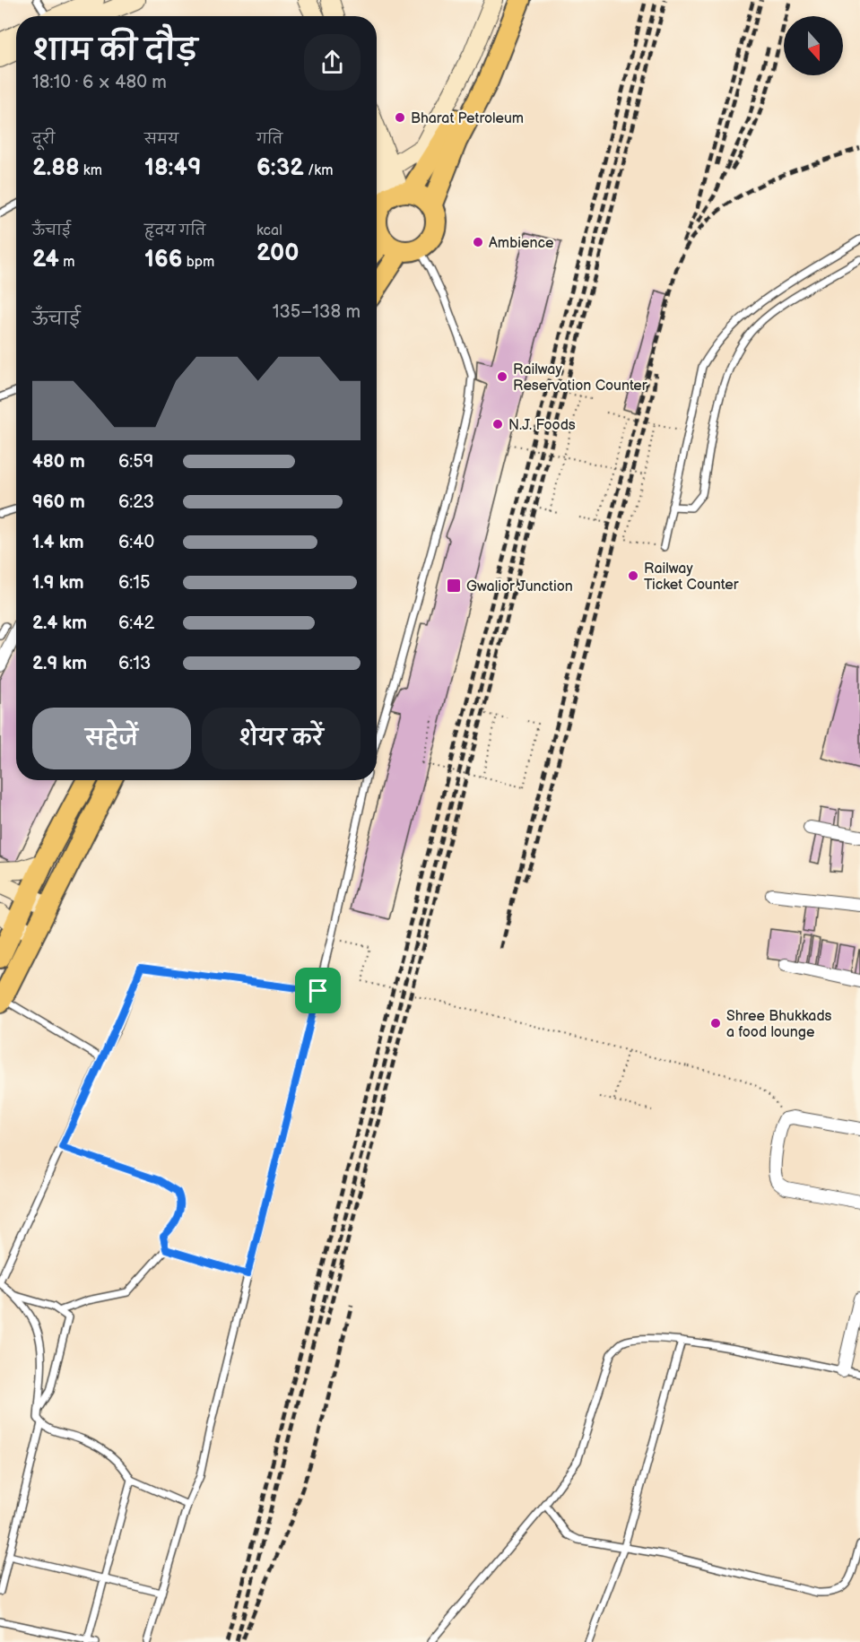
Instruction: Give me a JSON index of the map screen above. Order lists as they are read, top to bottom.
{
  "places": {
    "other": [
      "Bharat Petroleum",
      "Ambience",
      "Railway Reservation Counter",
      "N.J. Foods",
      "Railway Ticket Counter",
      "Shree Bhukkads a food lounge"
    ],
    "transit": ["Gwalior Junction"]
  },
  "north": "bottom",
  "page": {
    "heading": ["शाम की दौड़", "18:10 · 6 × 480 m"],
    "stats": [
      ["दूरी", "2.88 km"],
      ["समय", "18:49"],
      ["गति", "6:32 /km"],
      ["ऊँचाई", "24 m"],
      ["हृदय गति", "166 bpm"],
      ["kcal", "200"]
    ],
    "chart": ["ऊँचाई", "135–138 m"],
    "list": [
      {
        "name": "480 m",
        "note": "6:59"
      },
      {
        "name": "960 m",
        "note": "6:23"
      },
      {
        "name": "1.4 km",
        "note": "6:40"
      },
      {
        "name": "1.9 km",
        "note": "6:15"
      },
      {
        "name": "2.4 km",
        "note": "6:42"
      },
      {
        "name": "2.9 km",
        "note": "6:13"
      }
    ],
    "buttons": ["सहेजें", "शेयर करें"]
  }
}
